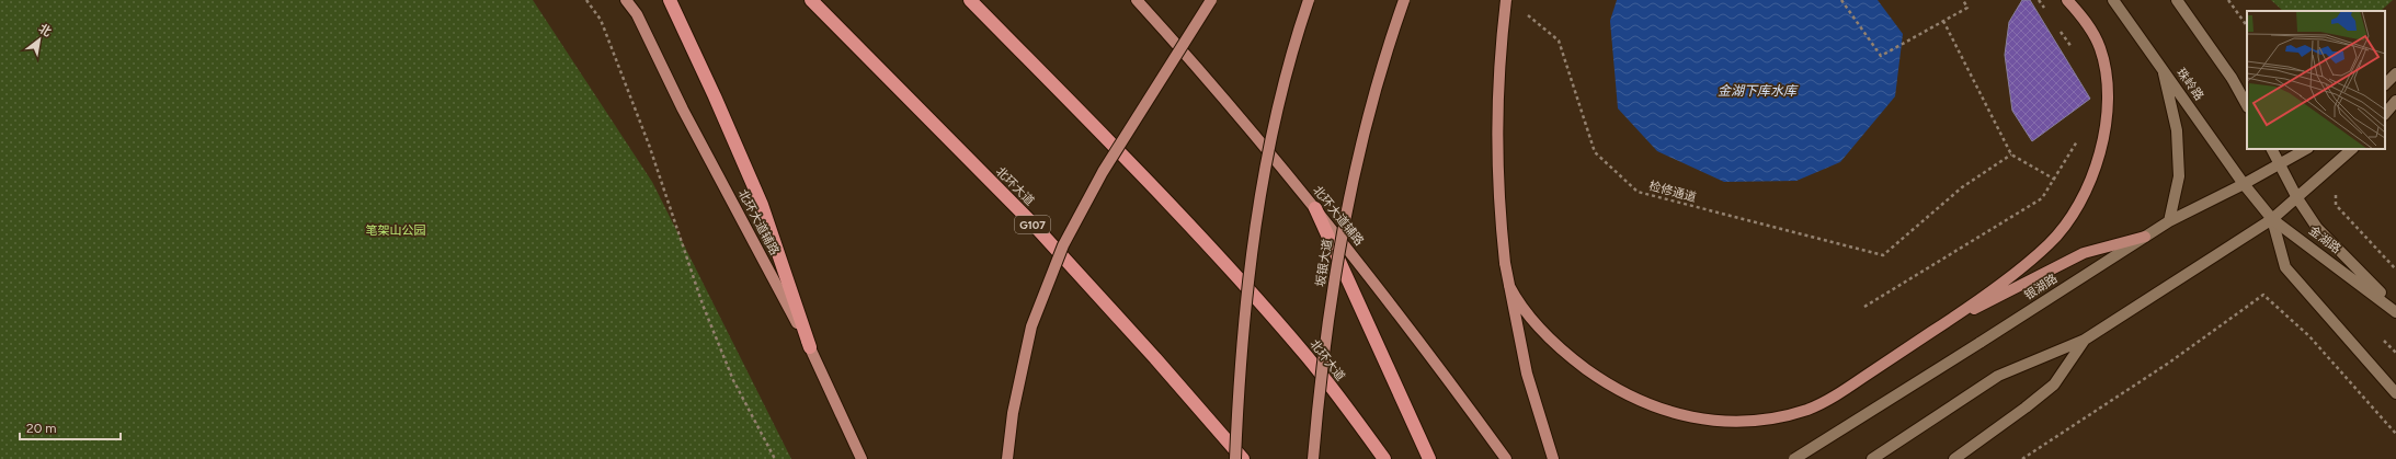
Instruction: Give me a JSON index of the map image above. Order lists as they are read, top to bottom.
{
  "streets": {
    "highway": ["北环大道", "G107"],
    "main road": ["北环大道辅路", "坂银大道"],
    "street": ["珠岭路", "金湖路", "银湖路"],
    "path": ["检修通道"]
  },
  "crossings": [
    ["珠岭路", "金湖路"],
    ["珠岭路", "银湖路"],
    ["金湖路", "银湖路"]
  ],
  "water": ["金湖下库水库"],
  "parks": ["笔架山公园"],
  "scale_bar": "20 m",
  "north": "top right"
}
